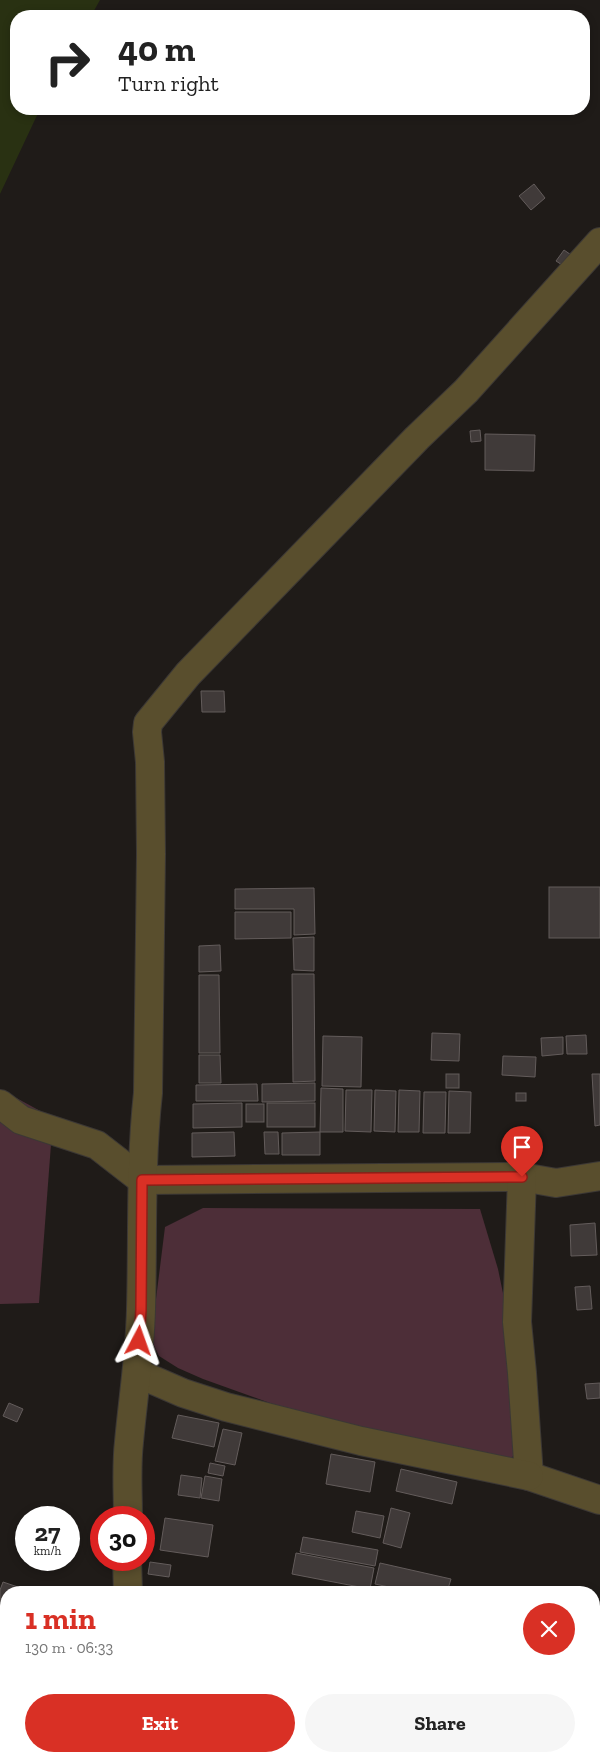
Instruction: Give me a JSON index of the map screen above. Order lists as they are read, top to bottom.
{
  "page": {
    "turn": ["40 m", "Turn right"],
    "speed": "27 km/h",
    "limit": "30",
    "heading": ["1 min", "130 m · 06:33"],
    "buttons": ["Exit", "Share"]
  }
}
